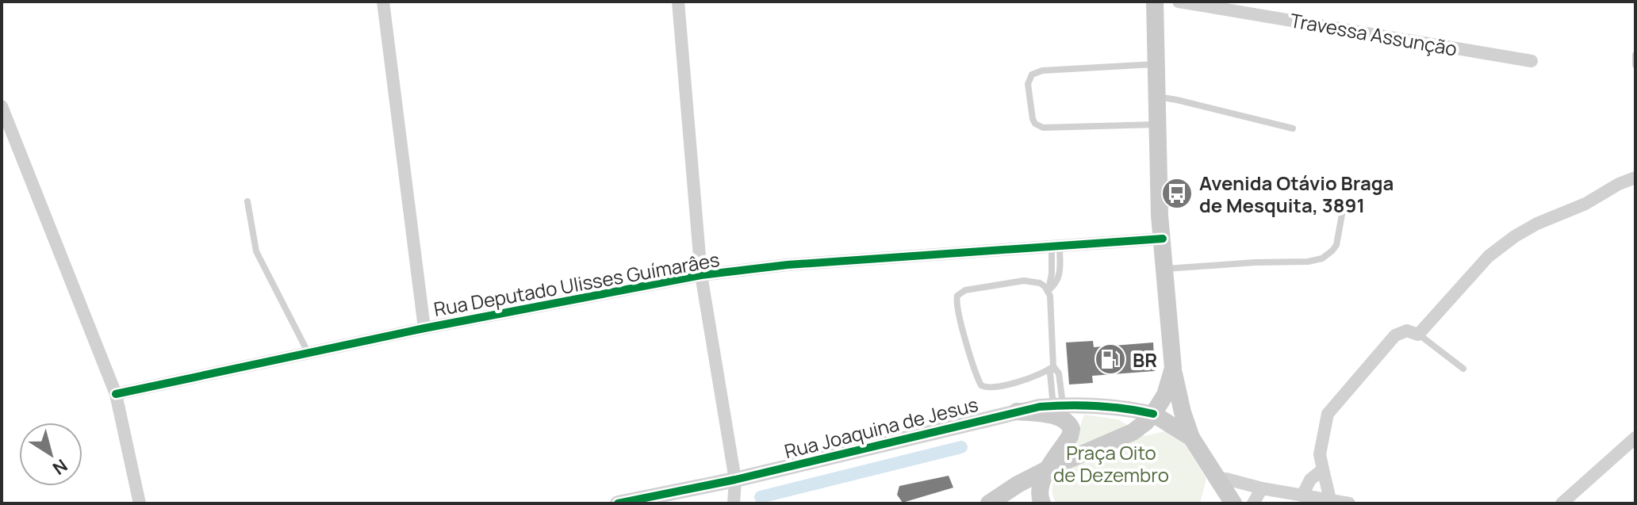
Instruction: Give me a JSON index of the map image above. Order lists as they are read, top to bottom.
{
  "streets": {
    "street": ["Travessa Assunção", "Rua Deputado Ulisses Guímarâes", "Rua Joaquina de Jesus"]
  },
  "parks": ["Praça Oito de Dezembro"],
  "places": {
    "bus stop": ["Avenida Otávio Braga de Mesquita, 3891"],
    "fuel station": ["BR"]
  },
  "north": "bottom right"
}
